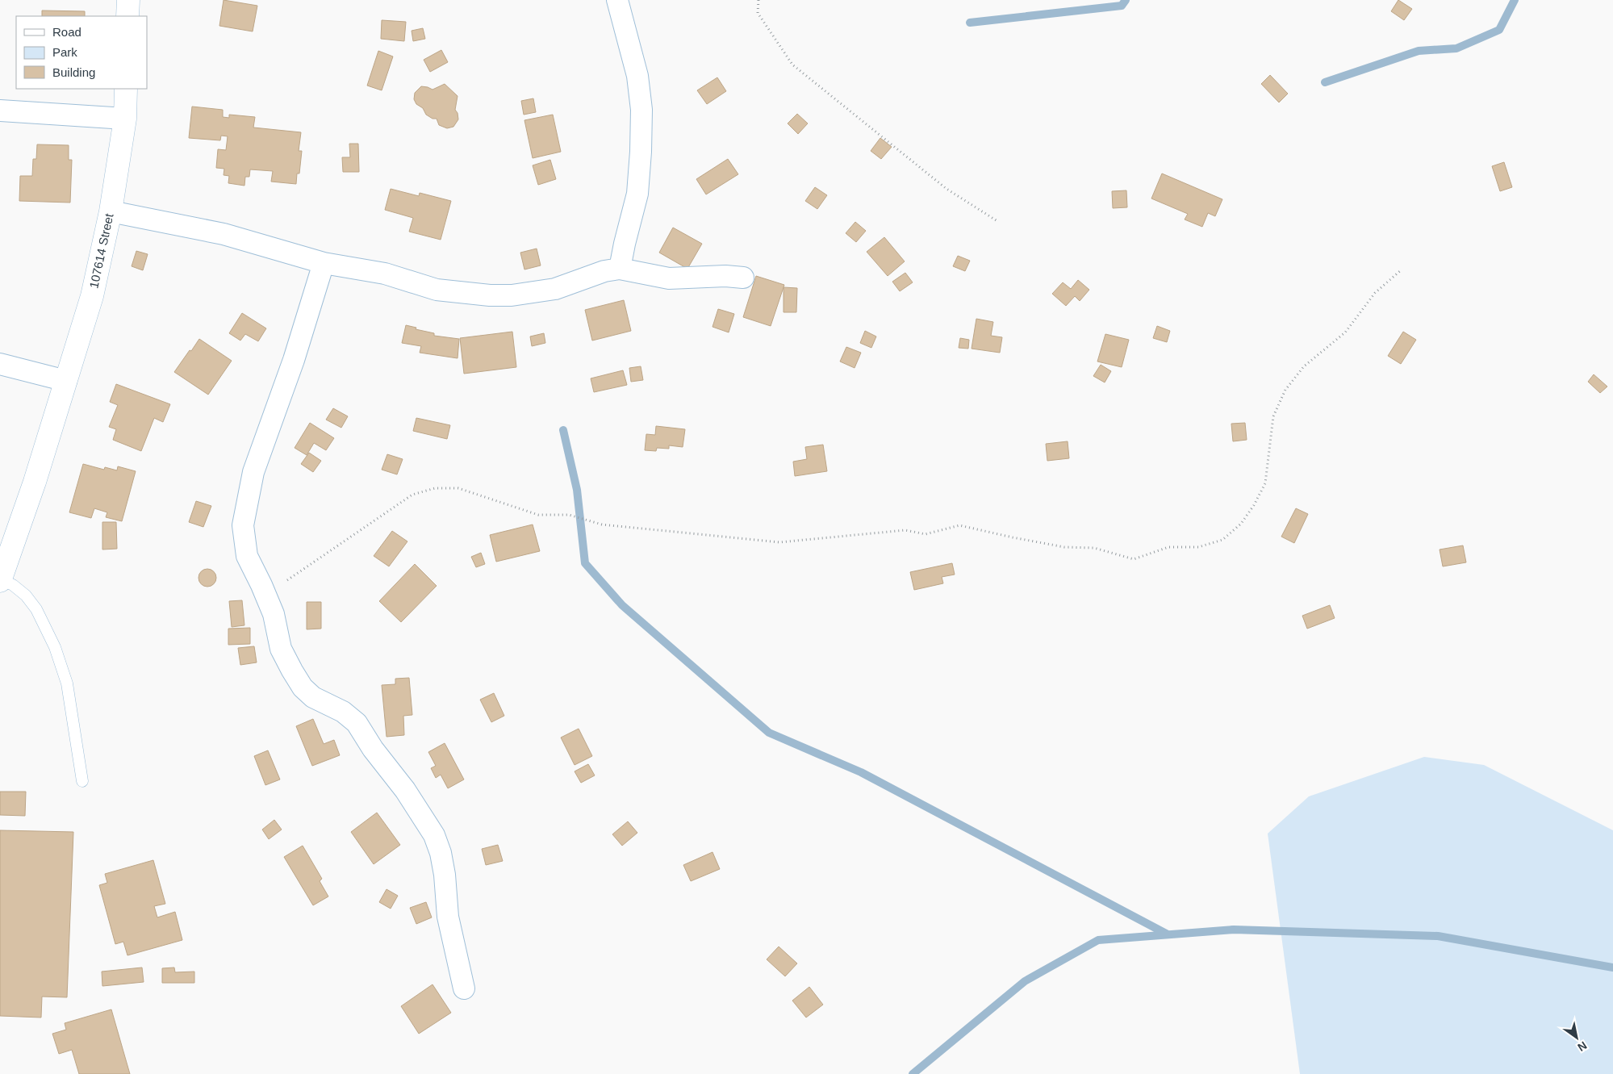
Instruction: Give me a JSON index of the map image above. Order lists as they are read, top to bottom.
{
  "streets": {
    "street": ["107614 Street"]
  },
  "legend": ["Road", "Park", "Building"],
  "north": "bottom right"
}
